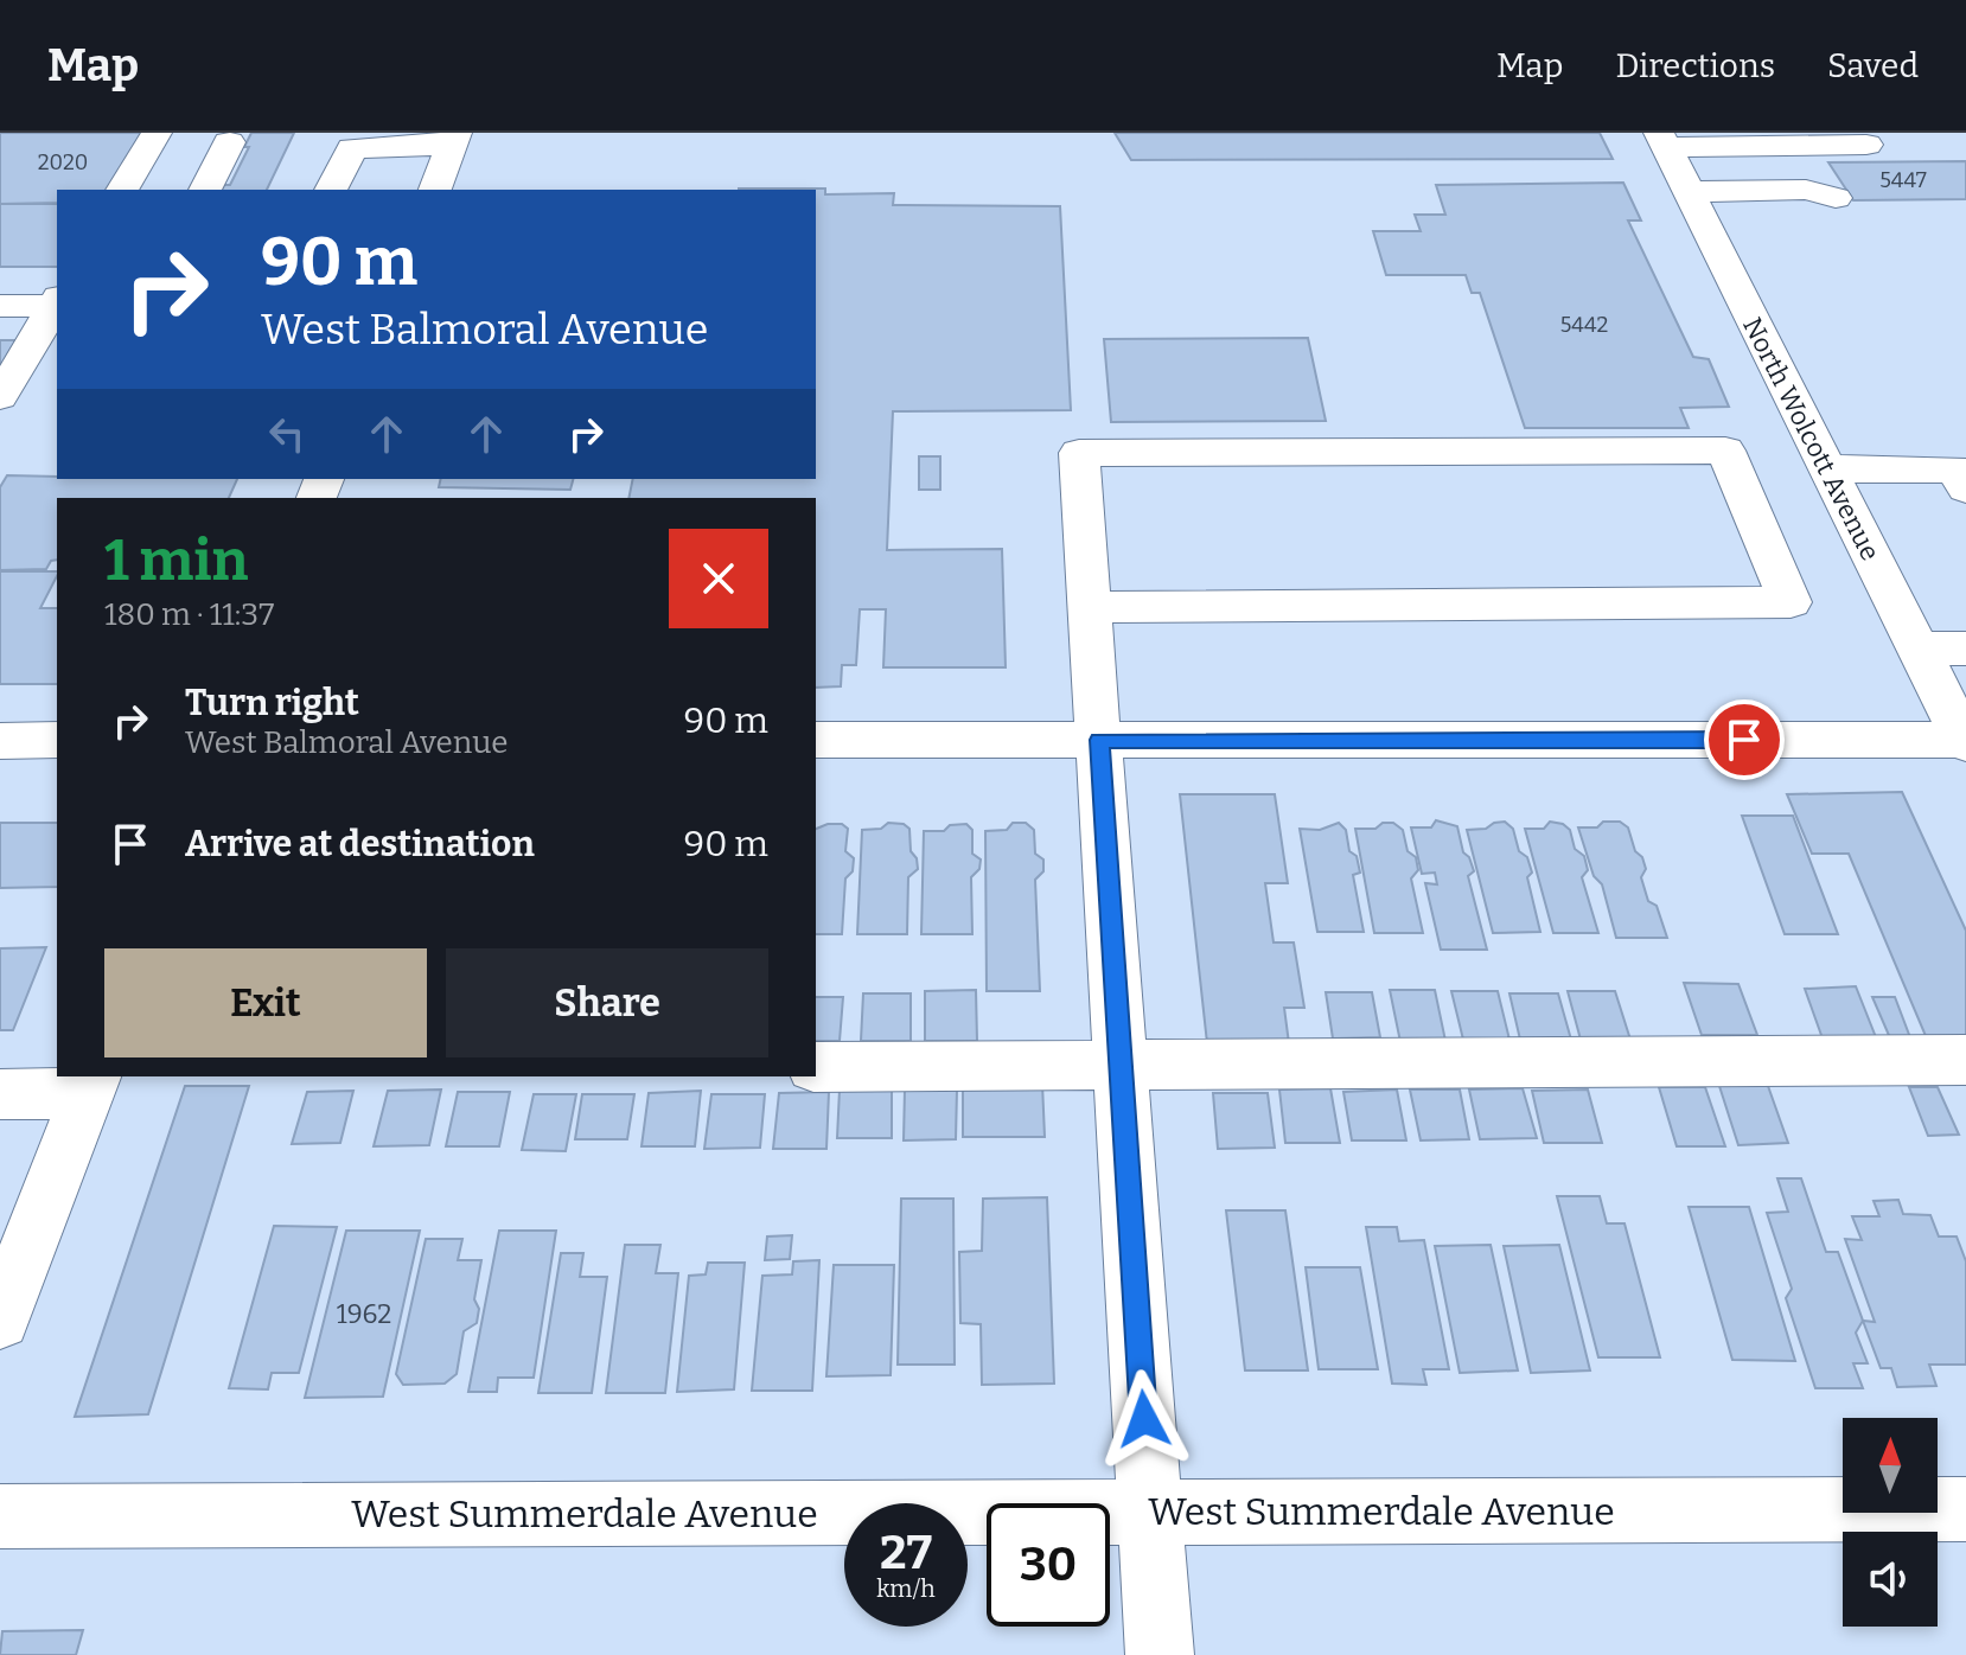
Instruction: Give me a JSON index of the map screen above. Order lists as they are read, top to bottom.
{
  "streets": {
    "street": ["North Wolcott Avenue", "West Summerdale Avenue"]
  },
  "house_numbers": [
    "2020",
    "5447",
    "5442",
    "1962"
  ],
  "north": "top",
  "page": {
    "header": "Map",
    "nav": ["Map", "Directions", "Saved"],
    "turn": ["90 m", "West Balmoral Avenue"],
    "heading": ["1 min", "180 m · 11:37"],
    "list": [
      {
        "name": "Turn right",
        "note": "West Balmoral Avenue",
        "value": "90 m"
      },
      {
        "name": "Arrive at destination",
        "value": "90 m"
      }
    ],
    "buttons": ["Exit", "Share"],
    "speed": "27 km/h",
    "limit": "30"
  }
}
